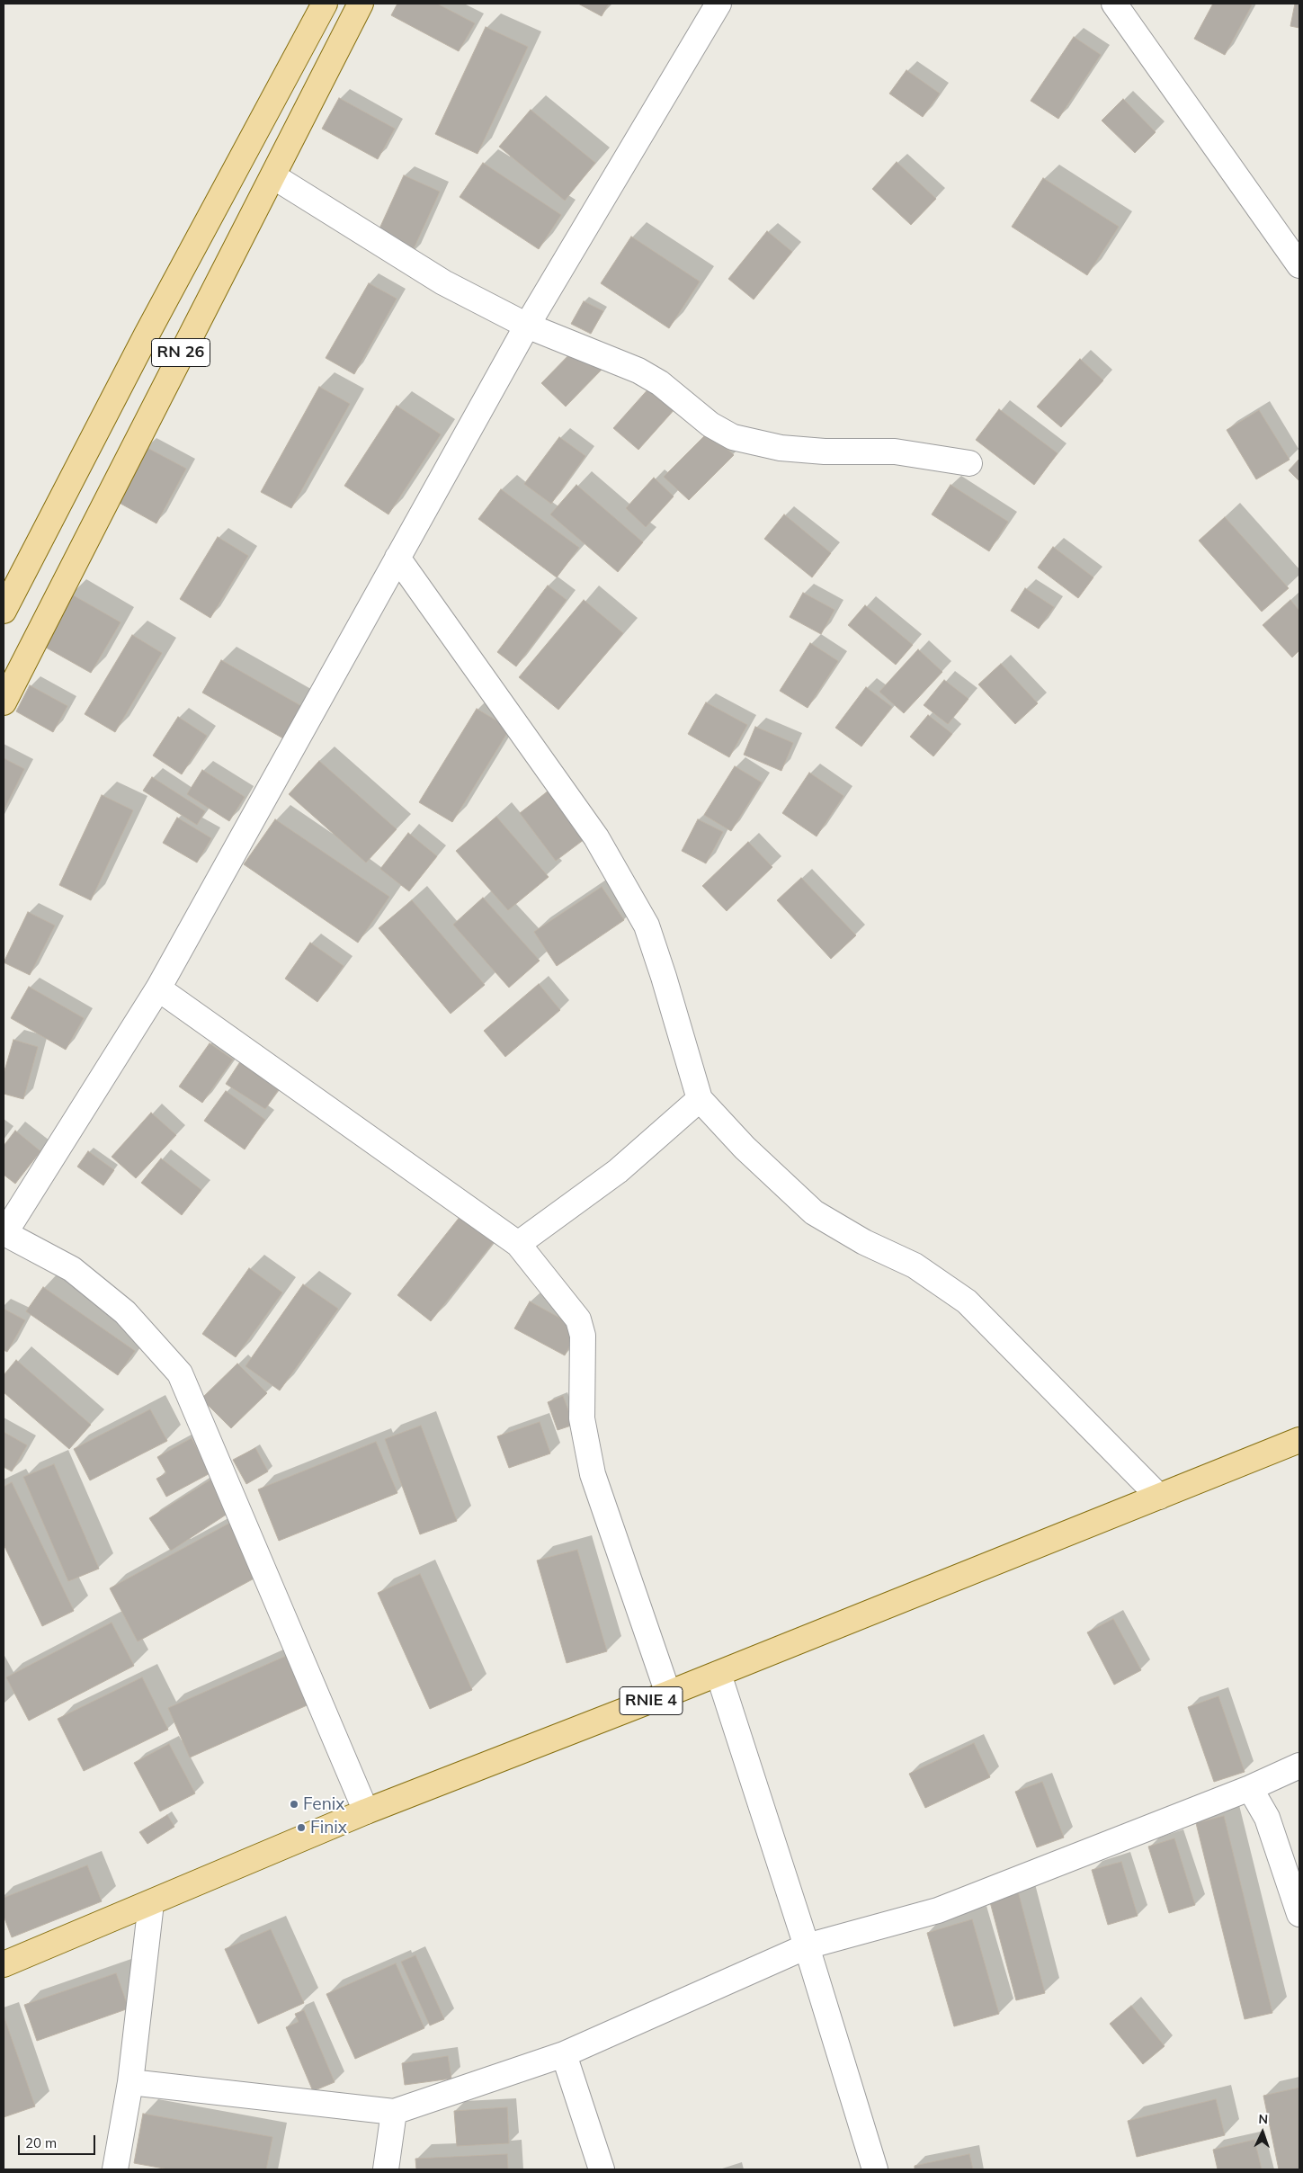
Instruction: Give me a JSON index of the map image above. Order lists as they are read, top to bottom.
{
  "streets": {
    "main road": ["RN 26", "RNIE 4"]
  },
  "places": ["Fenix", "Finix"],
  "scale_bar": "20 m",
  "north": "top"
}
